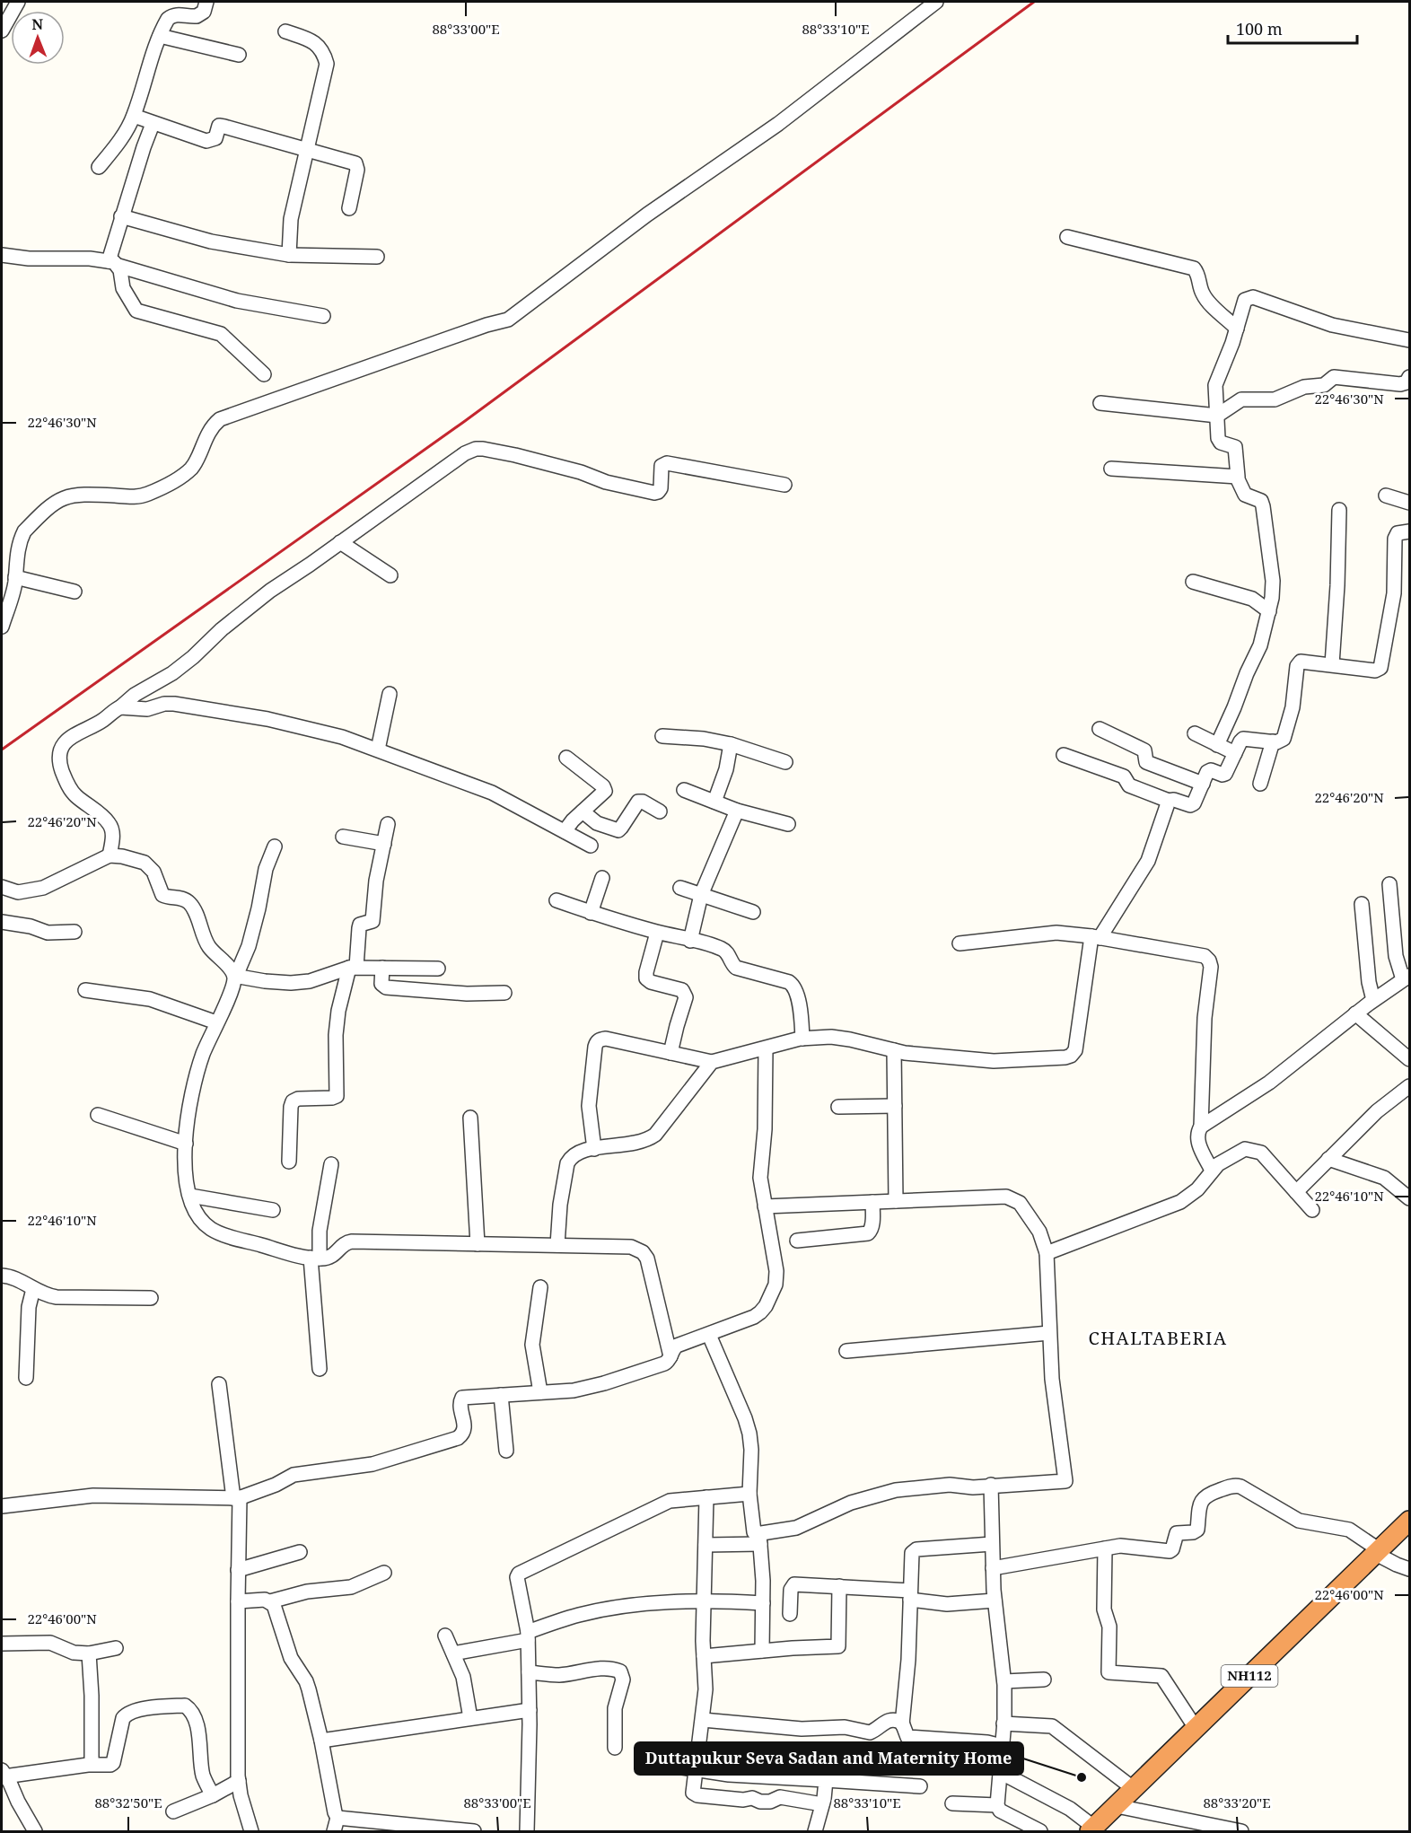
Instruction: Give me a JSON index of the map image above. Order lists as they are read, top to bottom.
{
  "streets": {
    "highway": ["NH112"]
  },
  "districts": ["CHALTABERIA"],
  "places": ["Duttapukur Seva Sadan and Maternity Home"],
  "scale_bar": "100 m",
  "north": "top",
  "coordinates": [
    "88°33'00\"E",
    "88°33'10\"E",
    "22°46'30\"N",
    "22°46'20\"N",
    "22°46'10\"N",
    "22°46'00\"N",
    "88°32'50\"E",
    "88°33'20\"E"
  ]
}
